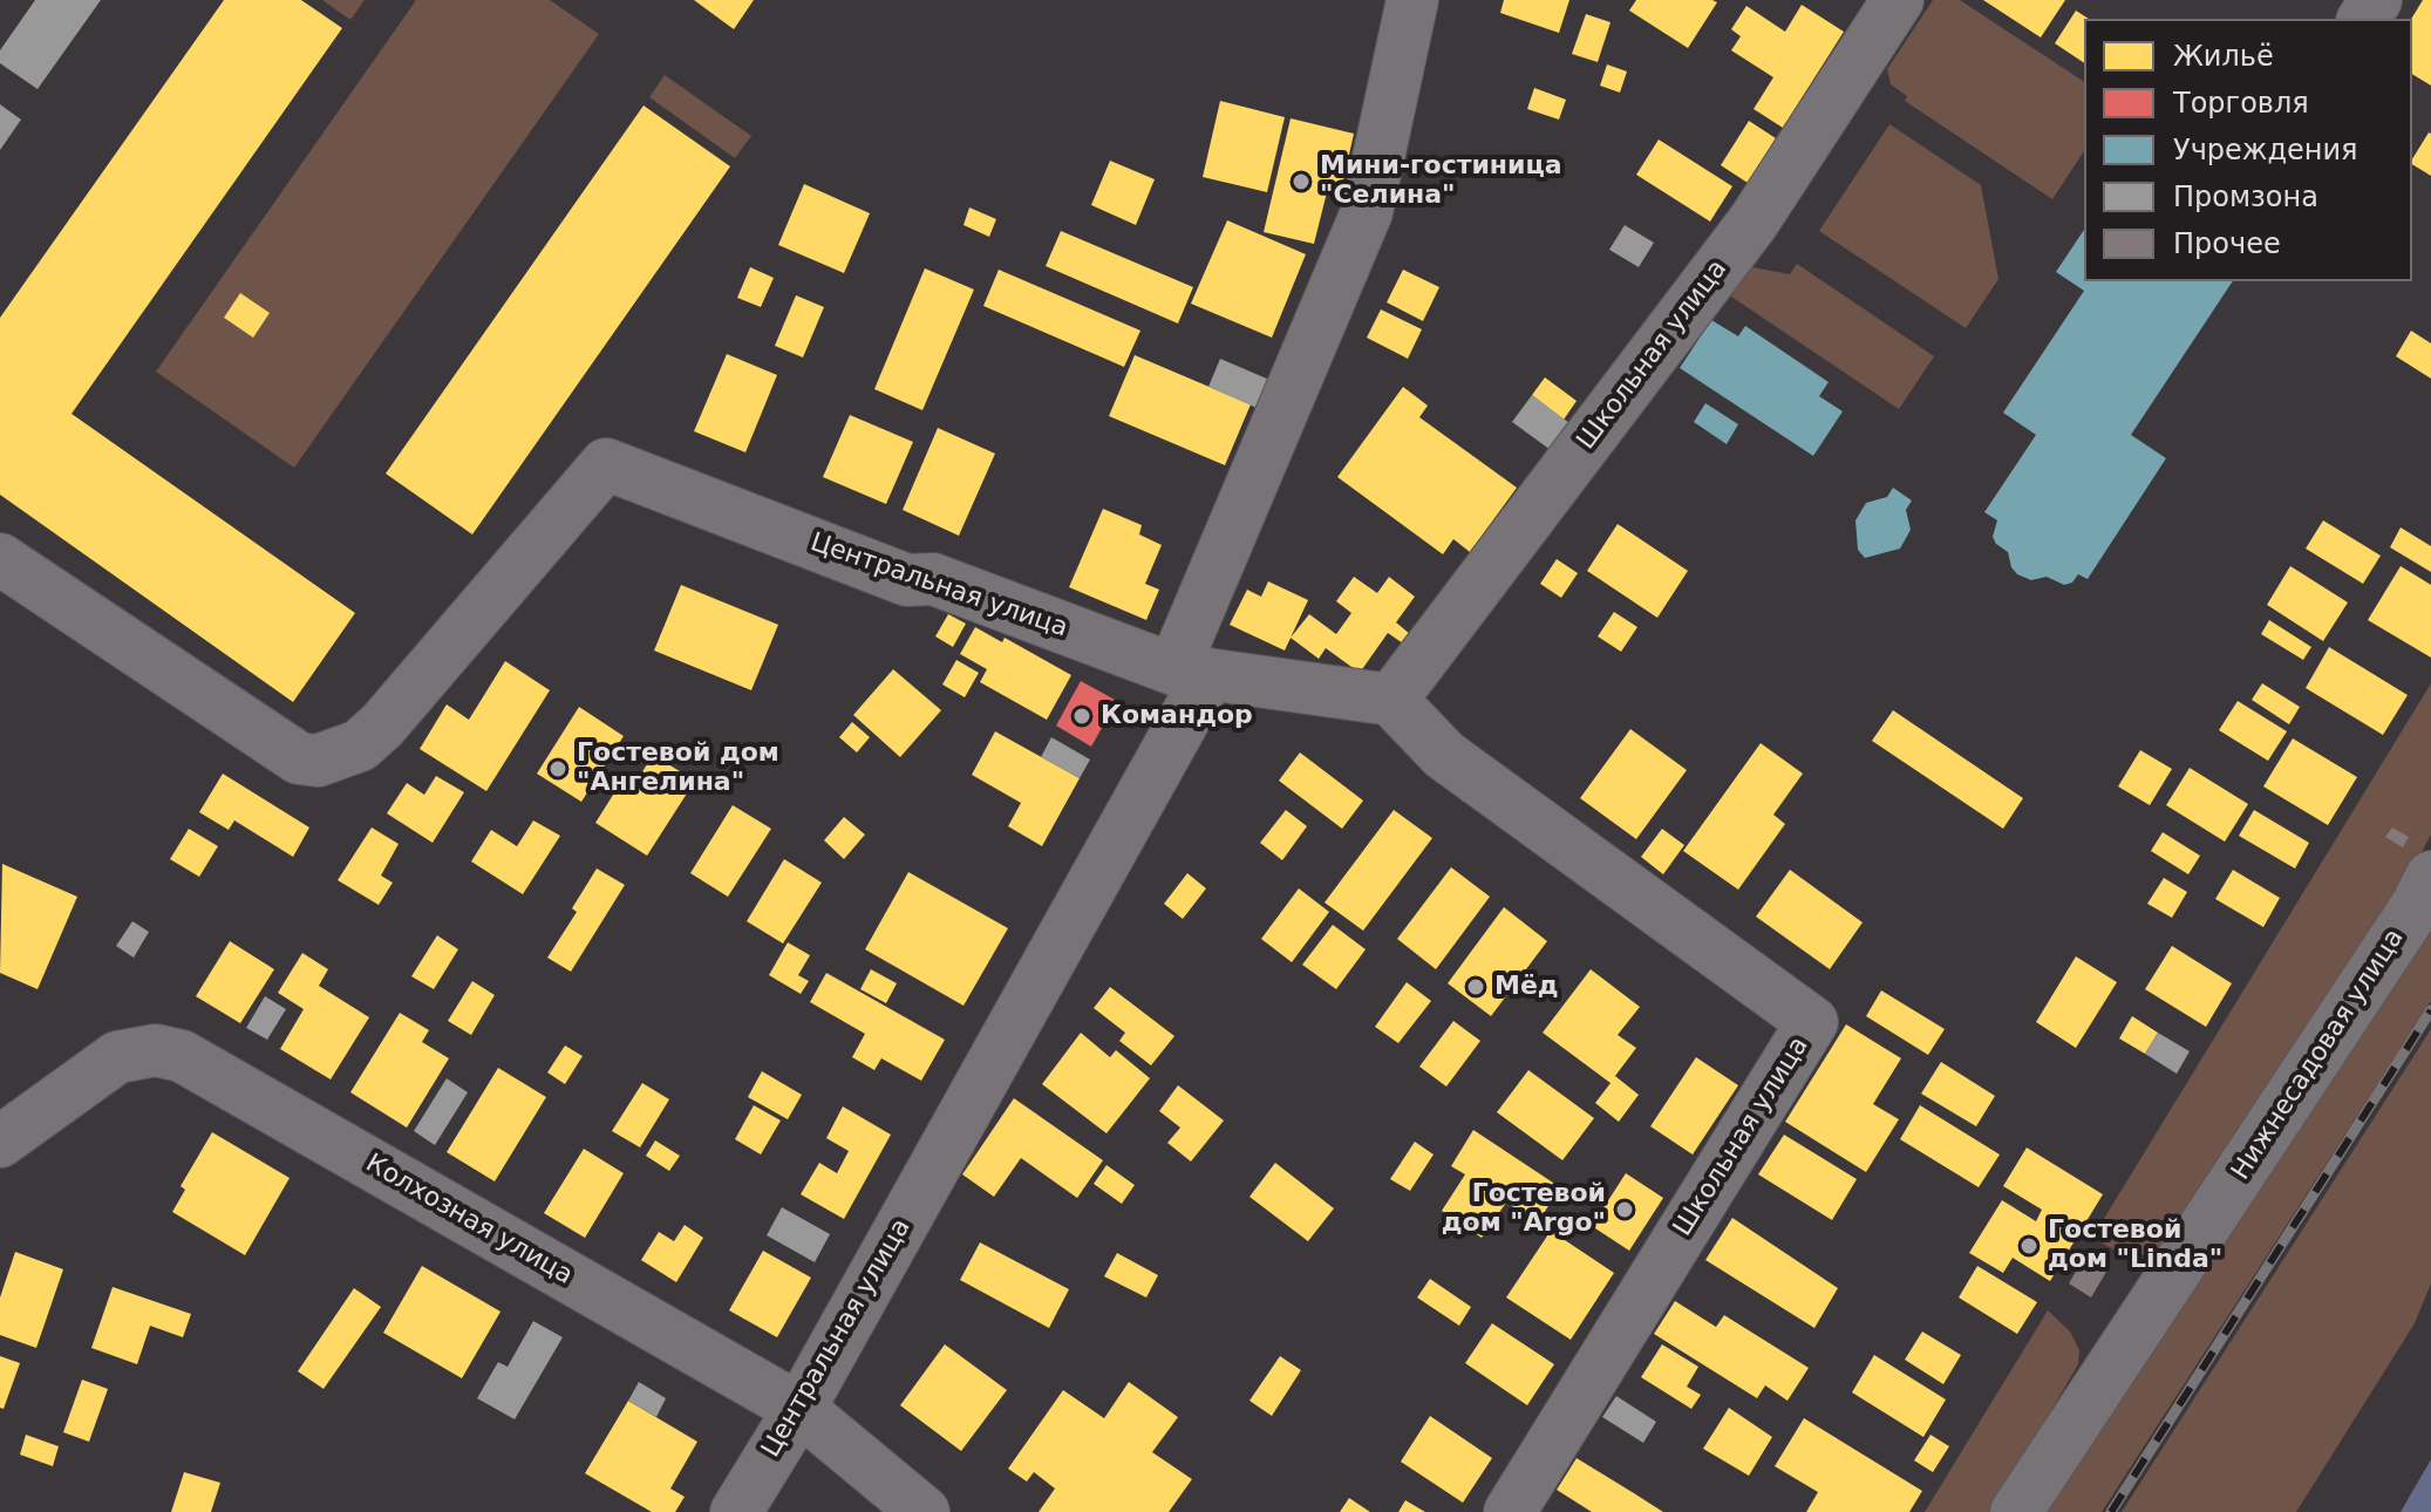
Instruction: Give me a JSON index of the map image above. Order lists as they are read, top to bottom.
{
  "streets": {
    "street": [
      "Школьная улица",
      "Центральная улица",
      "Нижнесадовая улица",
      "Колхозная улица"
    ]
  },
  "crossings": [
    ["Центральная улица", "Колхозная улица"]
  ],
  "places": [
    "Мини-гостиница \"Селина\"",
    "Командор",
    "Гостевой дом \"Ангелина\"",
    "Мёд",
    "Гостевой дом \"Argo\"",
    "Гостевой дом \"Linda\""
  ],
  "legend": [
    "Жильё",
    "Торговля",
    "Учреждения",
    "Промзона",
    "Прочее"
  ]
}
